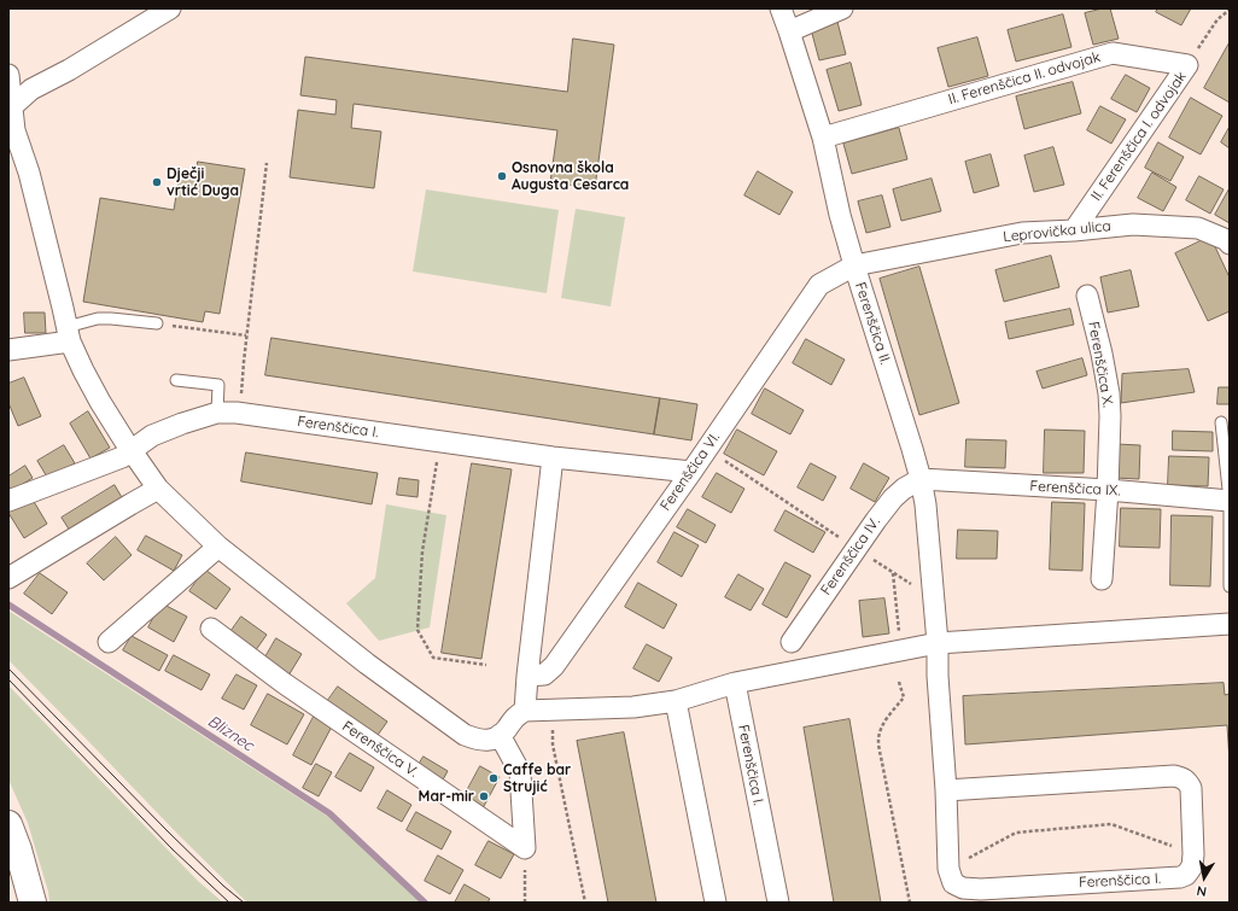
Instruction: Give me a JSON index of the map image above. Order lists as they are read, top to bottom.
{
  "streets": {
    "street": [
      "II. Ferenščica II. odvojak",
      "II. Ferenščica I. odvojak",
      "Leprovička ulica",
      "Ferenščica II.",
      "Ferenščica X.",
      "Ferenščica I.",
      "Ferenščica VI.",
      "Ferenščica IX.",
      "Ferenščica IV.",
      "Ferenščica V."
    ]
  },
  "crossings": [
    ["II. Ferenščica II. odvojak", "II. Ferenščica I. odvojak"],
    ["II. Ferenščica II. odvojak", "Ferenščica II."],
    ["II. Ferenščica I. odvojak", "Leprovička ulica"],
    ["Leprovička ulica", "Ferenščica II."],
    ["Leprovička ulica", "Ferenščica VI."],
    ["Ferenščica II.", "Ferenščica VI."],
    ["Ferenščica II.", "Ferenščica IX."],
    ["Ferenščica II.", "Ferenščica IV."],
    ["Ferenščica X.", "Ferenščica IX."],
    ["Ferenščica I.", "Ferenščica VI."],
    ["Ferenščica IX.", "Ferenščica IV."]
  ],
  "water": ["Bliznec"],
  "places": [
    "Osnovna škola Augusta Cesarca",
    "Dječji vrtić Duga",
    "Caffe bar Strujić",
    "Mar-mir"
  ],
  "north": "bottom"
}
